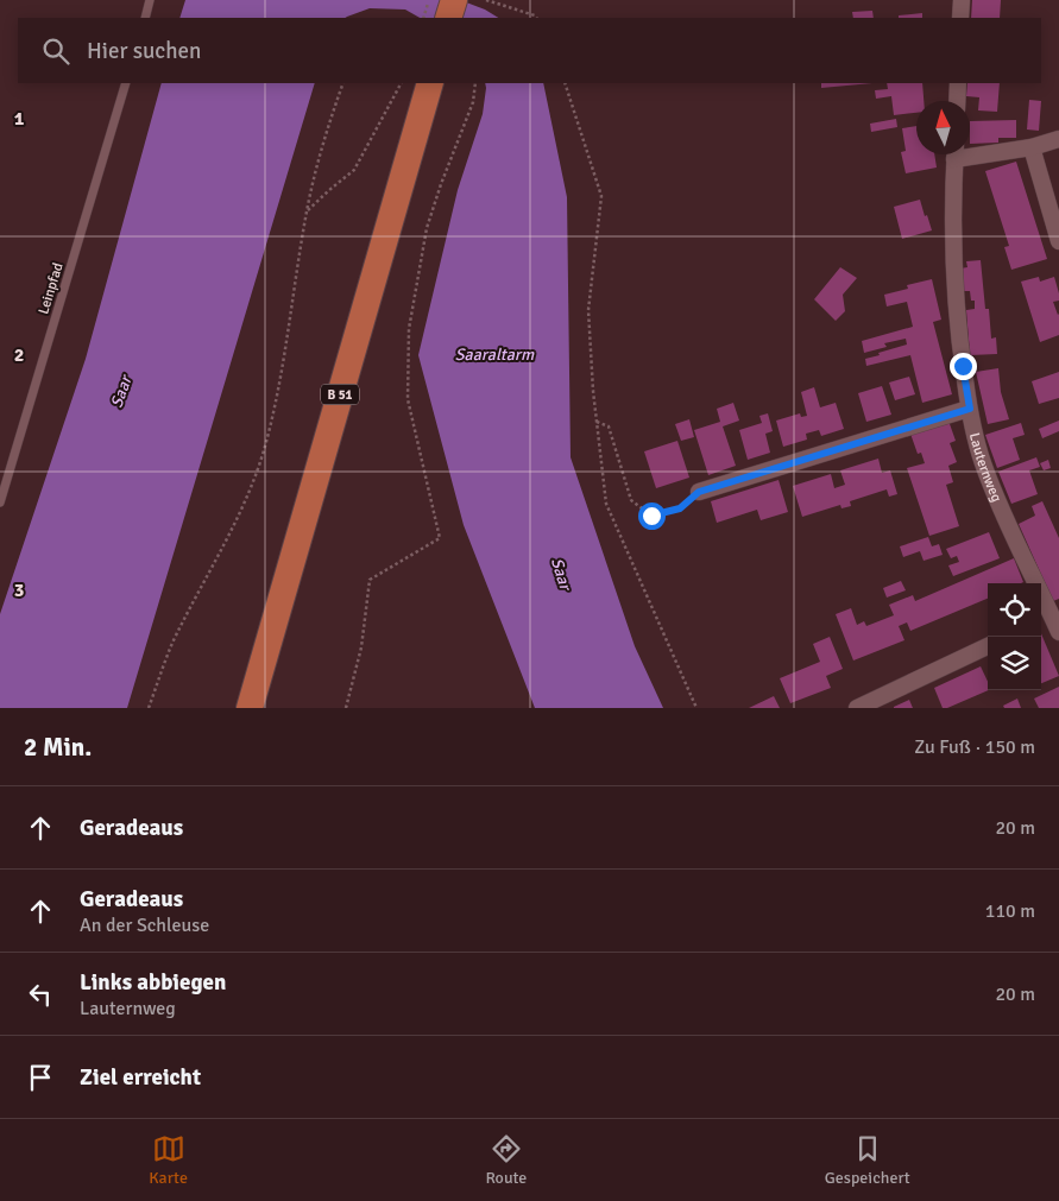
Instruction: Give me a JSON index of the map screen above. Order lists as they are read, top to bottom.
{
  "streets": {
    "main road": ["B 51"],
    "street": ["Lauternweg"],
    "lane": ["Leinpfad"]
  },
  "water": ["Saaraltarm", "Saar"],
  "north": "top",
  "page": {
    "search": "Hier suchen",
    "heading": ["2 Min.", "Zu Fuß · 150 m"],
    "list": [
      ["Geradeaus", "20 m"],
      ["Geradeaus", "An der Schleuse", "110 m"],
      ["Links abbiegen", "Lauternweg", "20 m"],
      "Ziel erreicht"
    ],
    "nav": ["Karte", "Route", "Gespeichert"]
  },
  "grid": {
    "rows": ["1", "2", "3"]
  }
}
